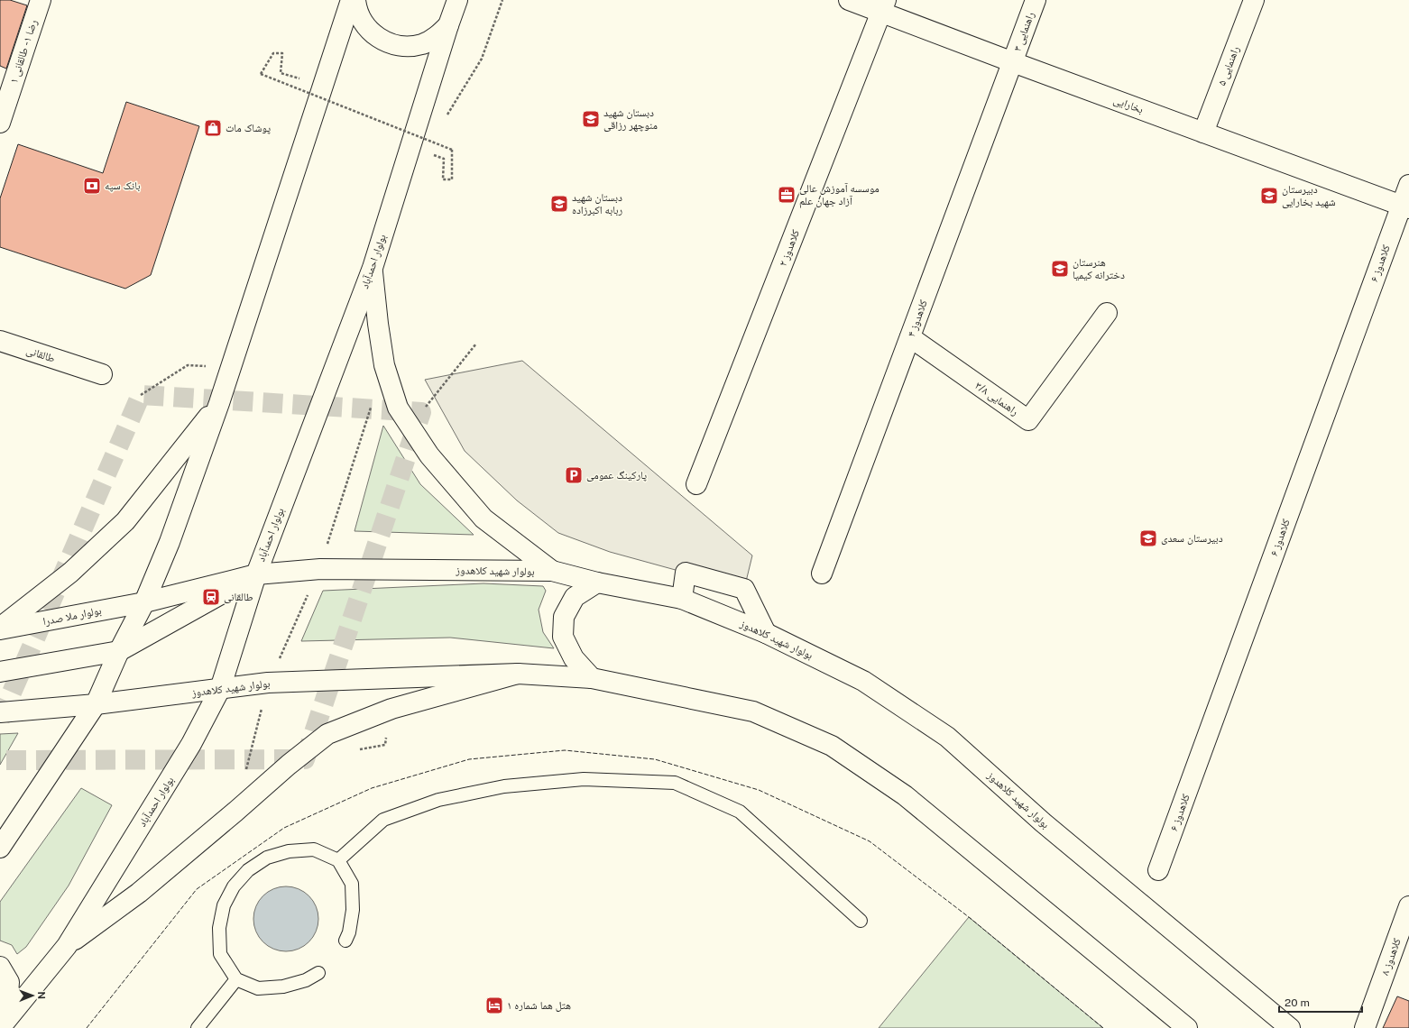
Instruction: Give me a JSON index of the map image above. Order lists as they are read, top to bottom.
{
  "streets": {
    "main road": [
      "راهنمایی ۳",
      "رضا ۱ - طالقانی ۱",
      "راهنمایی ۵",
      "بخارایی",
      "کلاهدوز ۲",
      "بولوار احمدآباد",
      "کلاهدوز ۶",
      "کلاهدوز ۴",
      "طالقانی",
      "راهنمایی ۳/۸",
      "بولوار شهید کلاهدوز",
      "بولوار ملا صدرا",
      "کلاهدوز ۸"
    ]
  },
  "crossings": [
    ["راهنمایی ۳", "بخارایی"],
    ["راهنمایی ۳", "کلاهدوز ۴"],
    ["راهنمایی ۵", "بخارایی"],
    ["بخارایی", "کلاهدوز ۲"],
    ["بخارایی", "کلاهدوز ۶"],
    ["بخارایی", "کلاهدوز ۴"],
    ["بولوار احمدآباد", "بولوار شهید کلاهدوز"],
    ["کلاهدوز ۴", "راهنمایی ۳/۸"],
    ["بولوار شهید کلاهدوز", "بولوار ملا صدرا"]
  ],
  "places": {
    "school or university": [
      "دبستان شهید منوچهر رزاقی",
      "دبیرستان شهید بخارایی",
      "دبستان شهید ربابه اکبرزاده",
      "هنرستان دخترانه کیمیا",
      "دبیرستان سعدی"
    ],
    "shop": ["پوشاک مات"],
    "bank": ["بانک سپه"],
    "office": ["موسسه آموزش عالی آزاد جهان علم"],
    "parking": ["پارکینگ عمومی"],
    "station": ["طالقانی"],
    "hotel": ["هتل هما شماره ۱"]
  },
  "scale_bar": "20 m",
  "north": "right"
}
